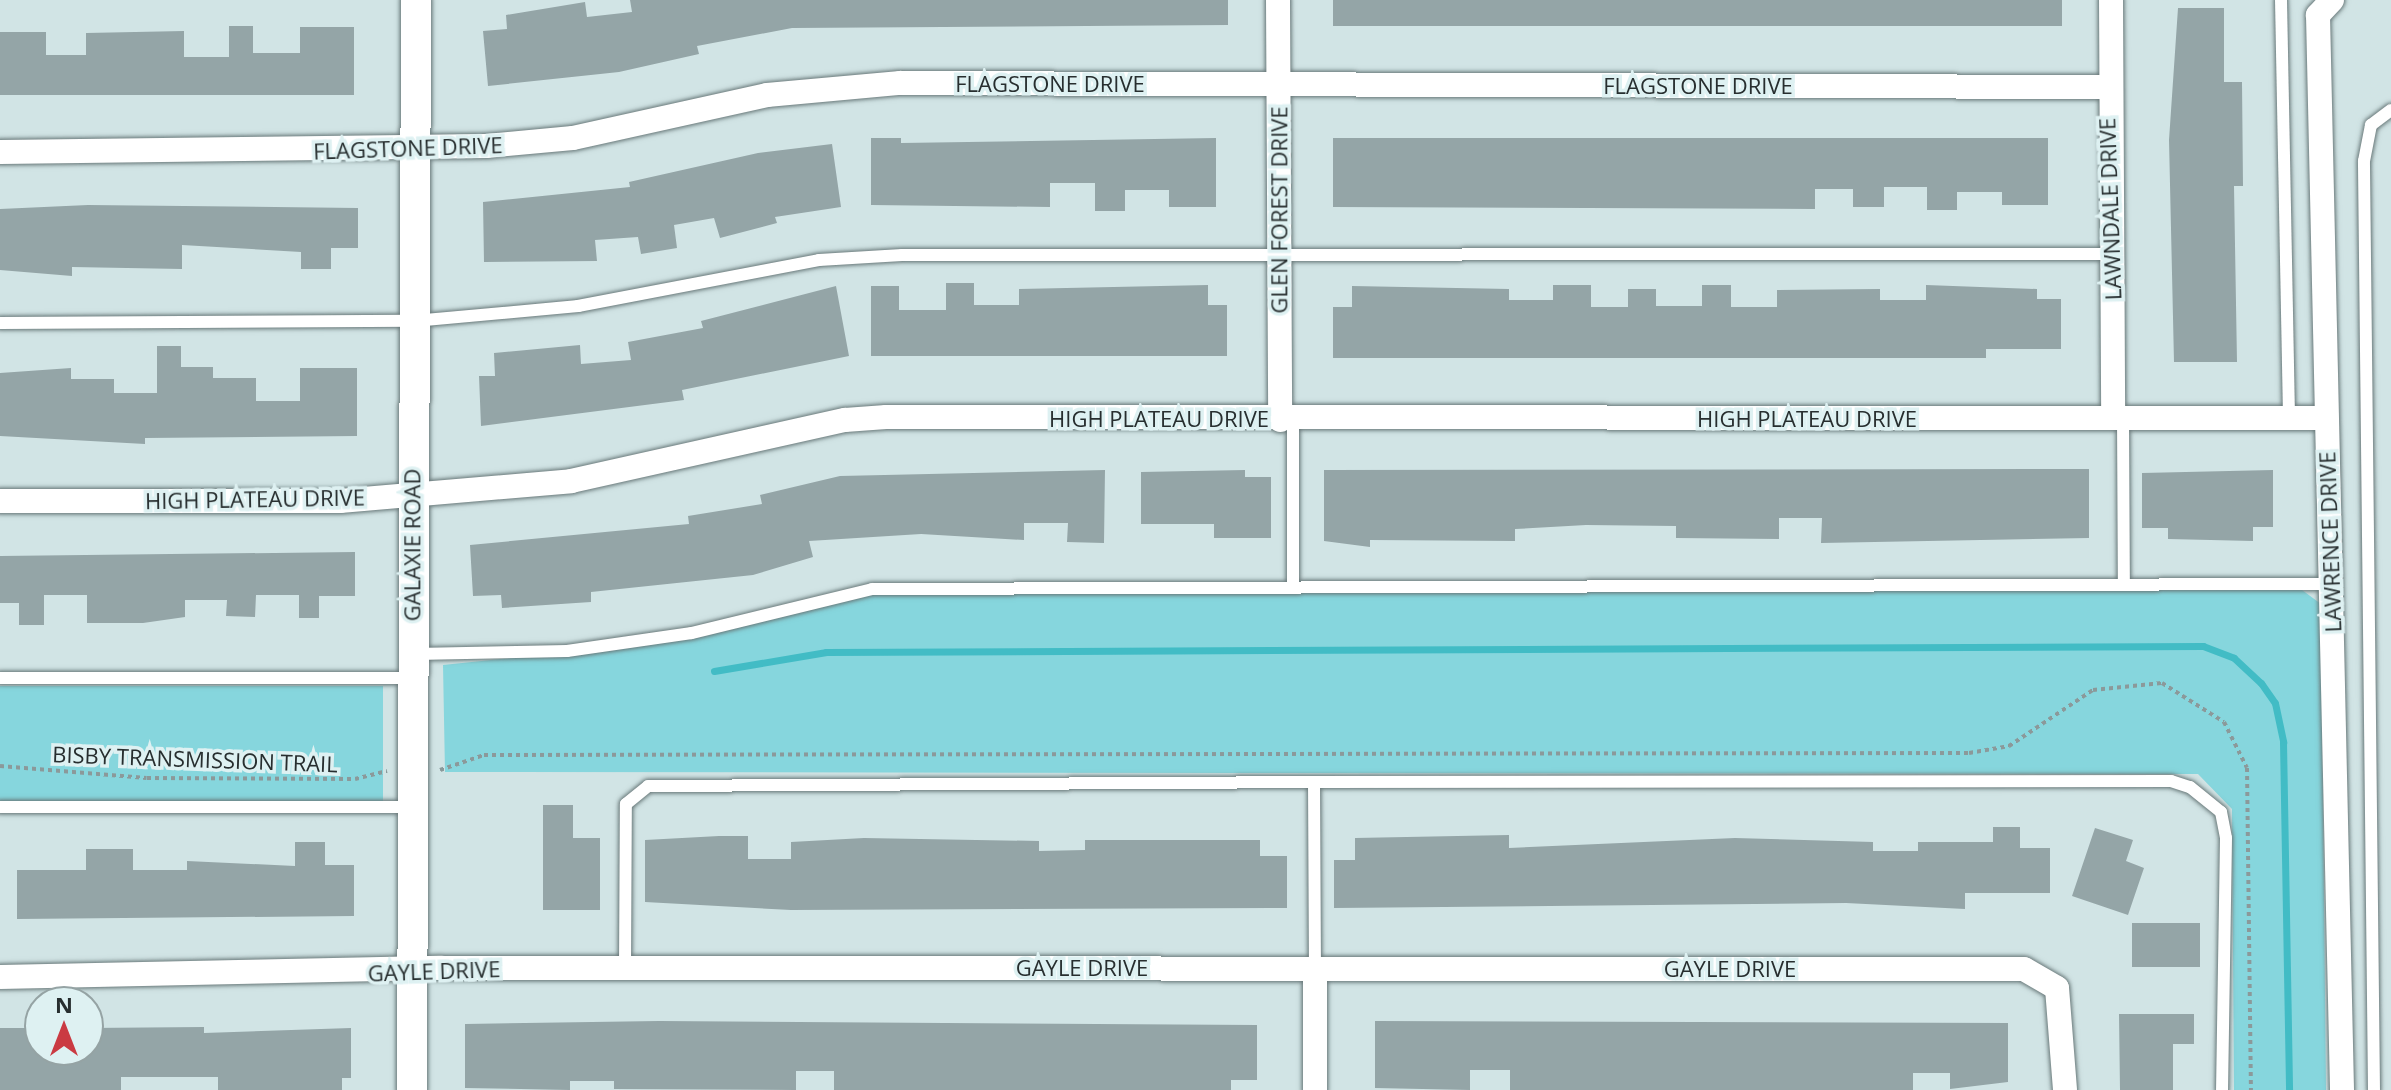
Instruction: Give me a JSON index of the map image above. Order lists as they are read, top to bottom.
{
  "streets": {
    "street": [
      "FLAGSTONE DRIVE",
      "LAWNDALE DRIVE",
      "GLEN FOREST DRIVE",
      "HIGH PLATEAU DRIVE",
      "LAWRENCE DRIVE",
      "GALAXIE ROAD",
      "GAYLE DRIVE"
    ],
    "path": ["BISBY TRANSMISSION TRAIL"]
  },
  "crossings": [
    ["FLAGSTONE DRIVE", "LAWNDALE DRIVE"],
    ["FLAGSTONE DRIVE", "GLEN FOREST DRIVE"],
    ["FLAGSTONE DRIVE", "GALAXIE ROAD"],
    ["LAWNDALE DRIVE", "HIGH PLATEAU DRIVE"],
    ["GLEN FOREST DRIVE", "HIGH PLATEAU DRIVE"],
    ["HIGH PLATEAU DRIVE", "LAWRENCE DRIVE"],
    ["HIGH PLATEAU DRIVE", "GALAXIE ROAD"],
    ["GALAXIE ROAD", "GAYLE DRIVE"]
  ],
  "north": "top"
}
